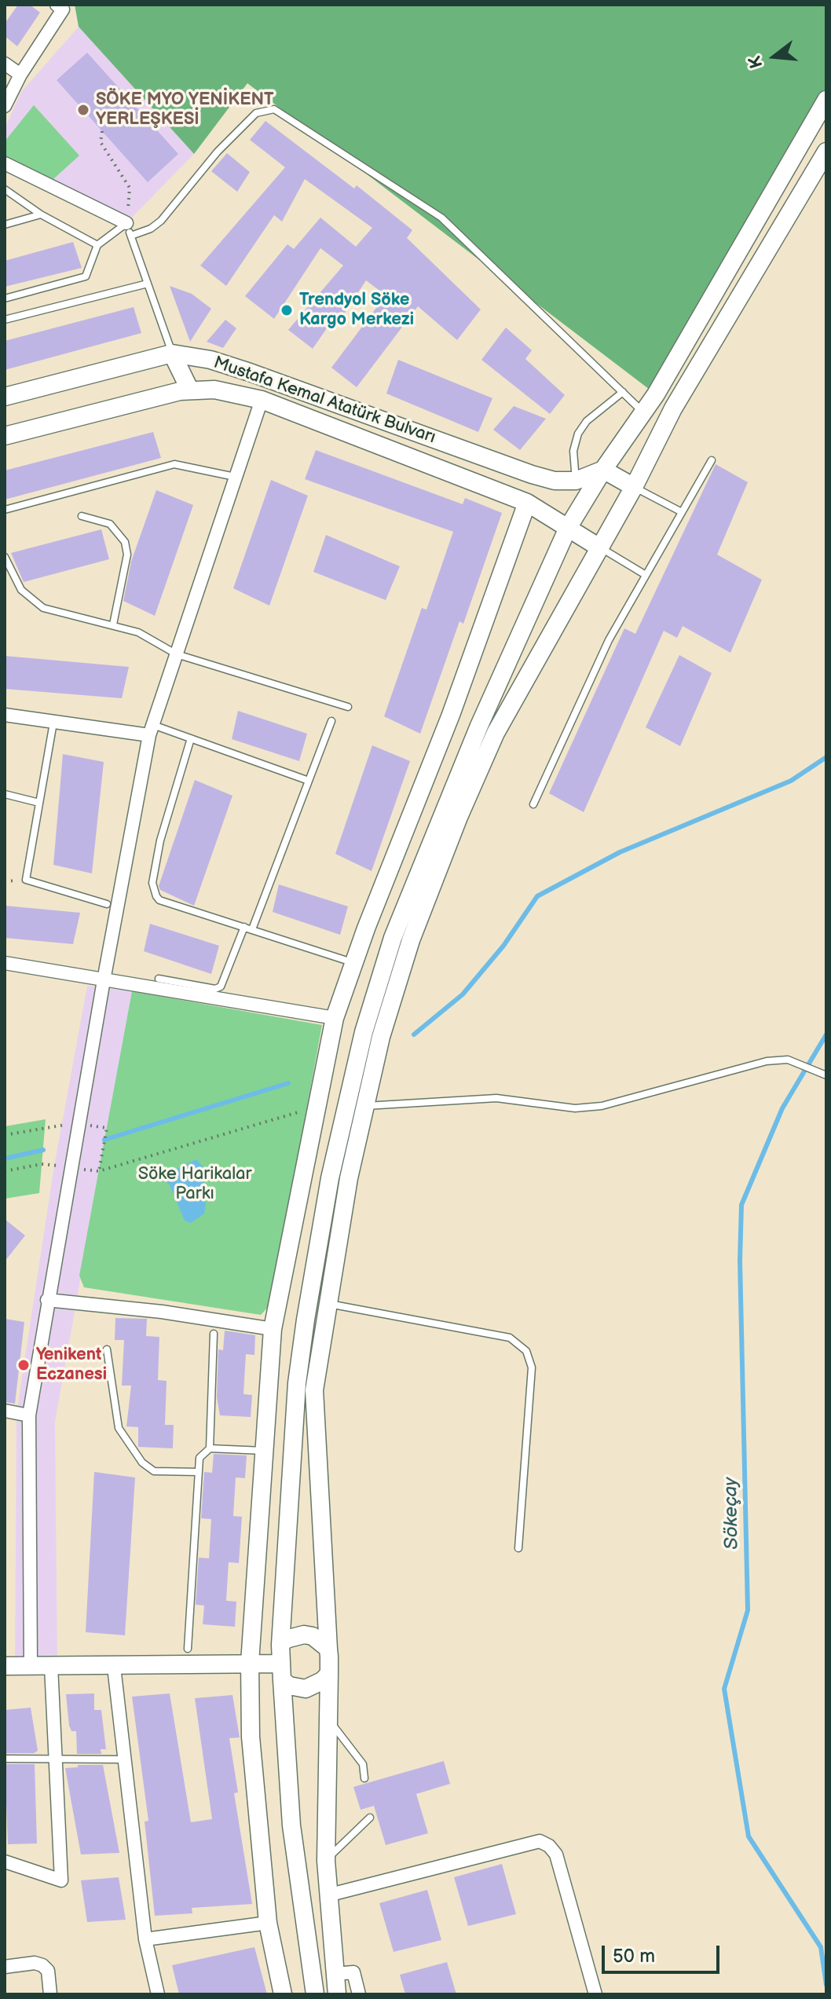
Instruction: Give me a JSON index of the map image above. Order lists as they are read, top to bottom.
{
  "streets": {
    "main road": ["Mustafa Kemal Atatürk Bulvarı"]
  },
  "water": ["Sökeçay"],
  "parks": ["Söke Harikalar Parkı"],
  "places": ["SÖKE MYO YENİKENT YERLEŞKESİ", "Trendyol Söke Kargo Merkezi", "Yenikent Eczanesi"],
  "scale_bar": "50 m",
  "north": "left"
}
